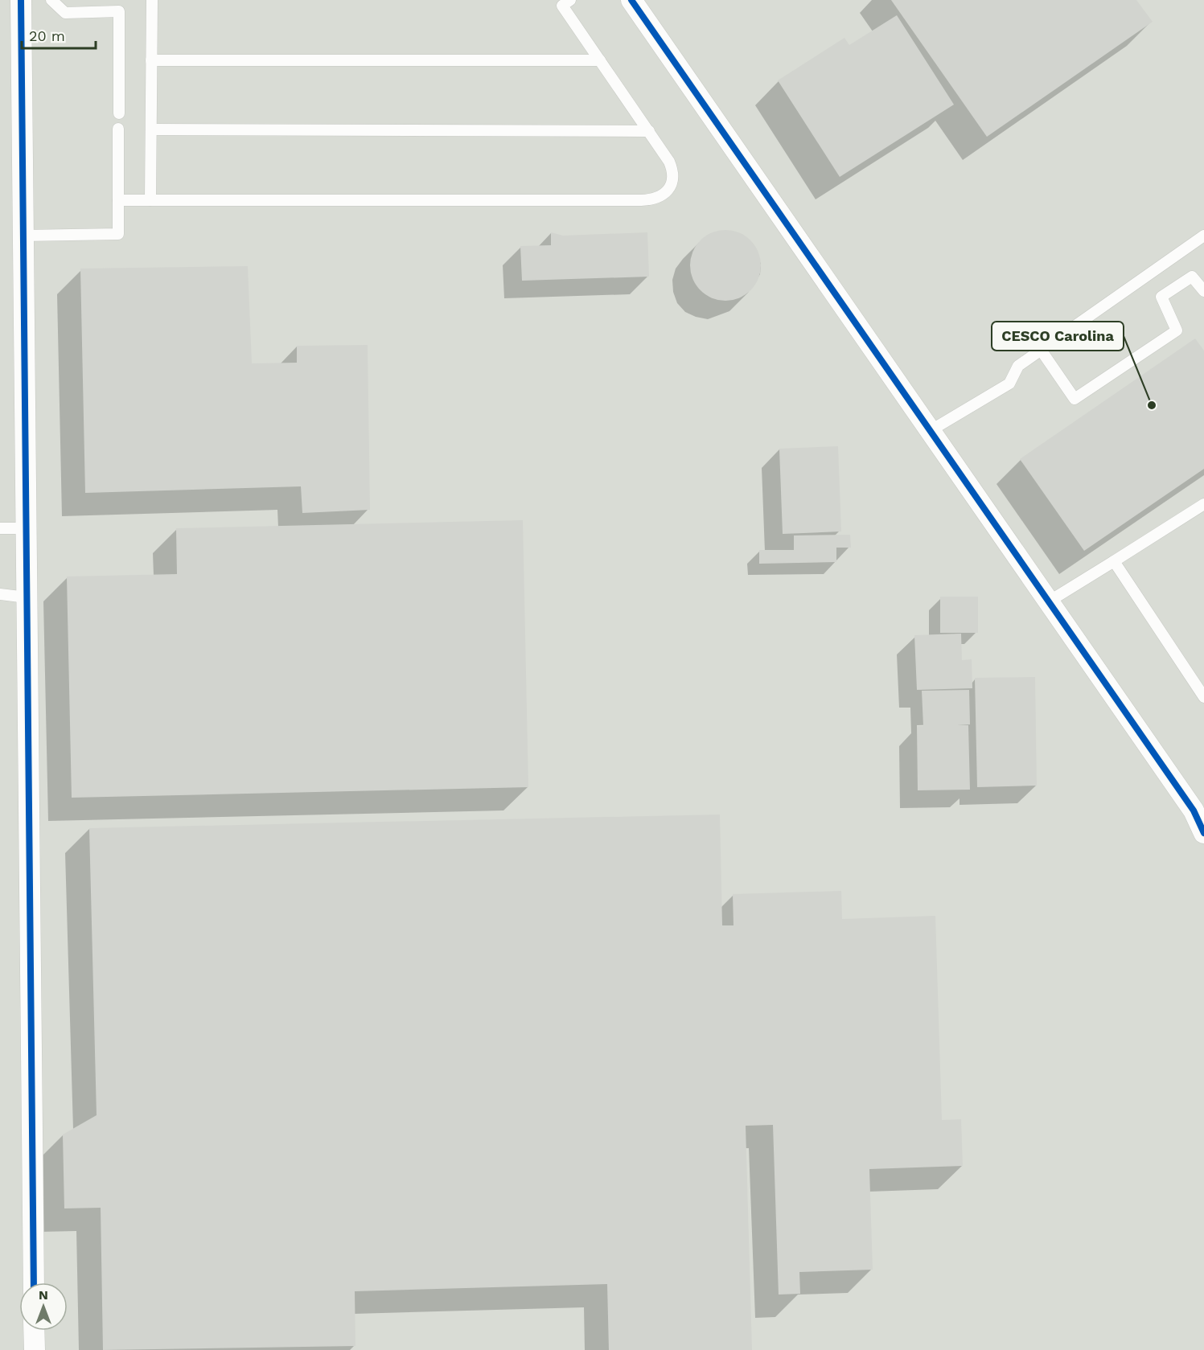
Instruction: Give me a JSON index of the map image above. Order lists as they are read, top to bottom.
{
  "places": ["CESCO Carolina"],
  "scale_bar": "20 m",
  "north": "top"
}
